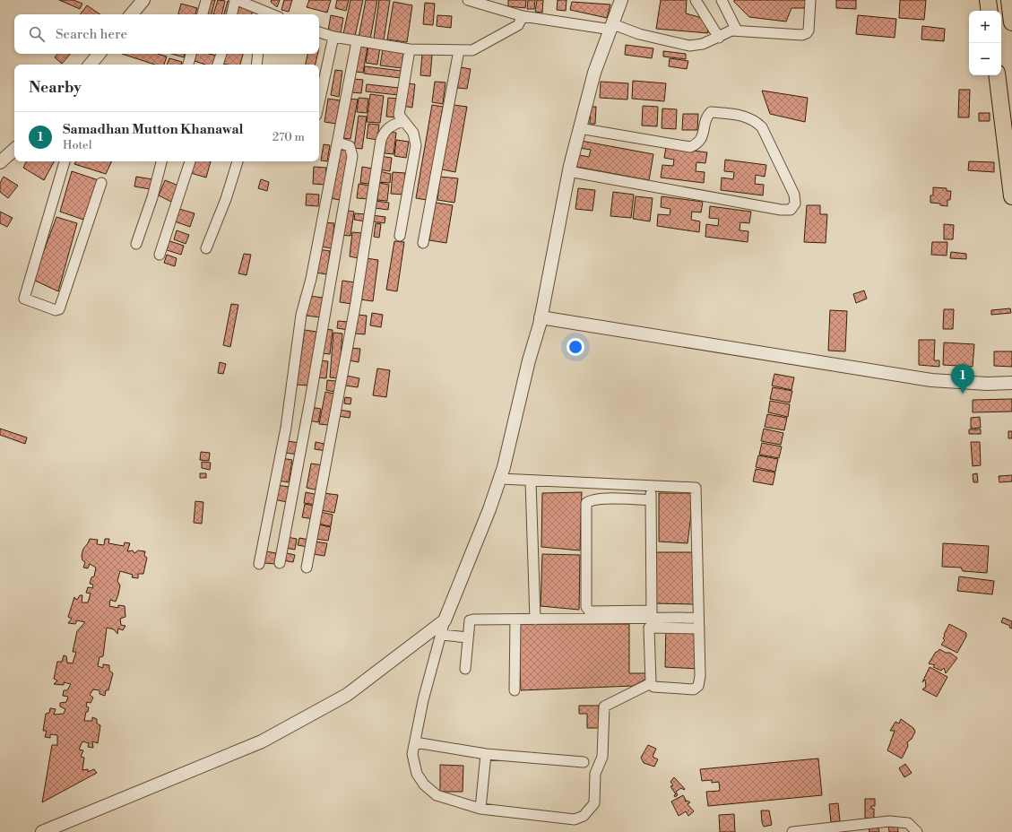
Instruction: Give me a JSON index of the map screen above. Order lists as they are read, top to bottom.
{
  "page": {
    "map_buttons": ["+", "−"],
    "search": "Search here",
    "heading": "Nearby",
    "list": [
      {
        "mark": "1",
        "name": "Samadhan Mutton Khanawal",
        "note": "Hotel",
        "value": "270 m"
      }
    ],
    "pins": "1"
  }
}
